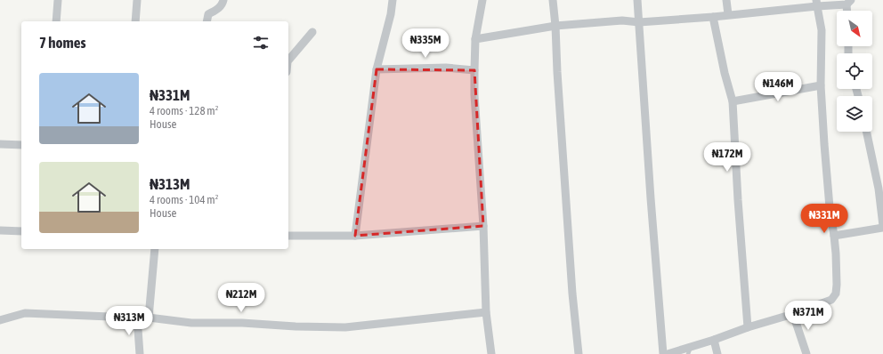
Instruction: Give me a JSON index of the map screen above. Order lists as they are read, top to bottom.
{
  "north": "bottom right",
  "page": {
    "heading": "7 homes",
    "price": [
      "₦335M",
      "₦146M",
      "₦172M",
      "₦331M",
      "₦212M",
      "₦371M",
      "₦313M"
    ],
    "list": [
      {
        "name": "₦331M",
        "note": "4 rooms · 128 m² · House"
      },
      {
        "name": "₦313M",
        "note": "4 rooms · 104 m² · House"
      }
    ]
  }
}
